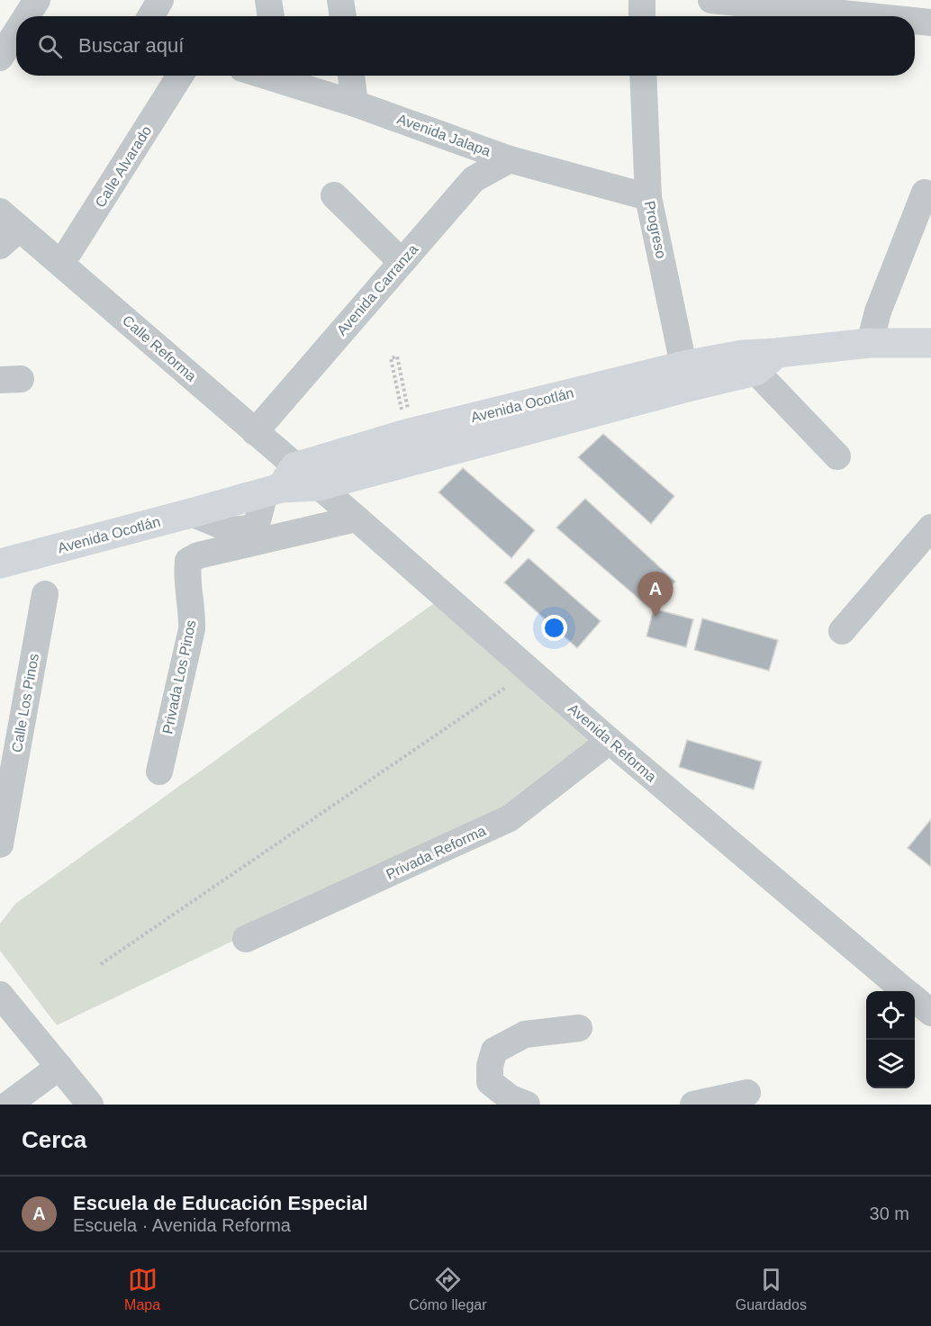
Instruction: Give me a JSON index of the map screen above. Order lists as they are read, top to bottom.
{
  "streets": {
    "main road": ["Avenida Ocotlán"],
    "street": [
      "Avenida Jalapa",
      "Calle Alvarado",
      "Progreso",
      "Avenida Carranza",
      "Calle Reforma",
      "Privada Los Pinos",
      "Calle Los Pinos",
      "Avenida Reforma",
      "Privada Reforma"
    ]
  },
  "crossings": [
    ["Avenida Jalapa", "Progreso"],
    ["Avenida Jalapa", "Avenida Carranza"],
    ["Calle Alvarado", "Calle Reforma"],
    ["Progreso", "Avenida Ocotlán"],
    ["Avenida Carranza", "Calle Reforma"],
    ["Calle Reforma", "Avenida Ocotlán"],
    ["Avenida Ocotlán", "Avenida Reforma"],
    ["Privada Los Pinos", "Avenida Reforma"],
    ["Avenida Reforma", "Privada Reforma"]
  ],
  "page": {
    "search": "Buscar aquí",
    "pins": "A",
    "heading": "Cerca",
    "list": [
      {
        "mark": "A",
        "name": "Escuela de Educación Especial",
        "note": "Escuela · Avenida Reforma",
        "value": "30 m"
      }
    ],
    "nav": ["Mapa", "Cómo llegar", "Guardados"]
  }
}
